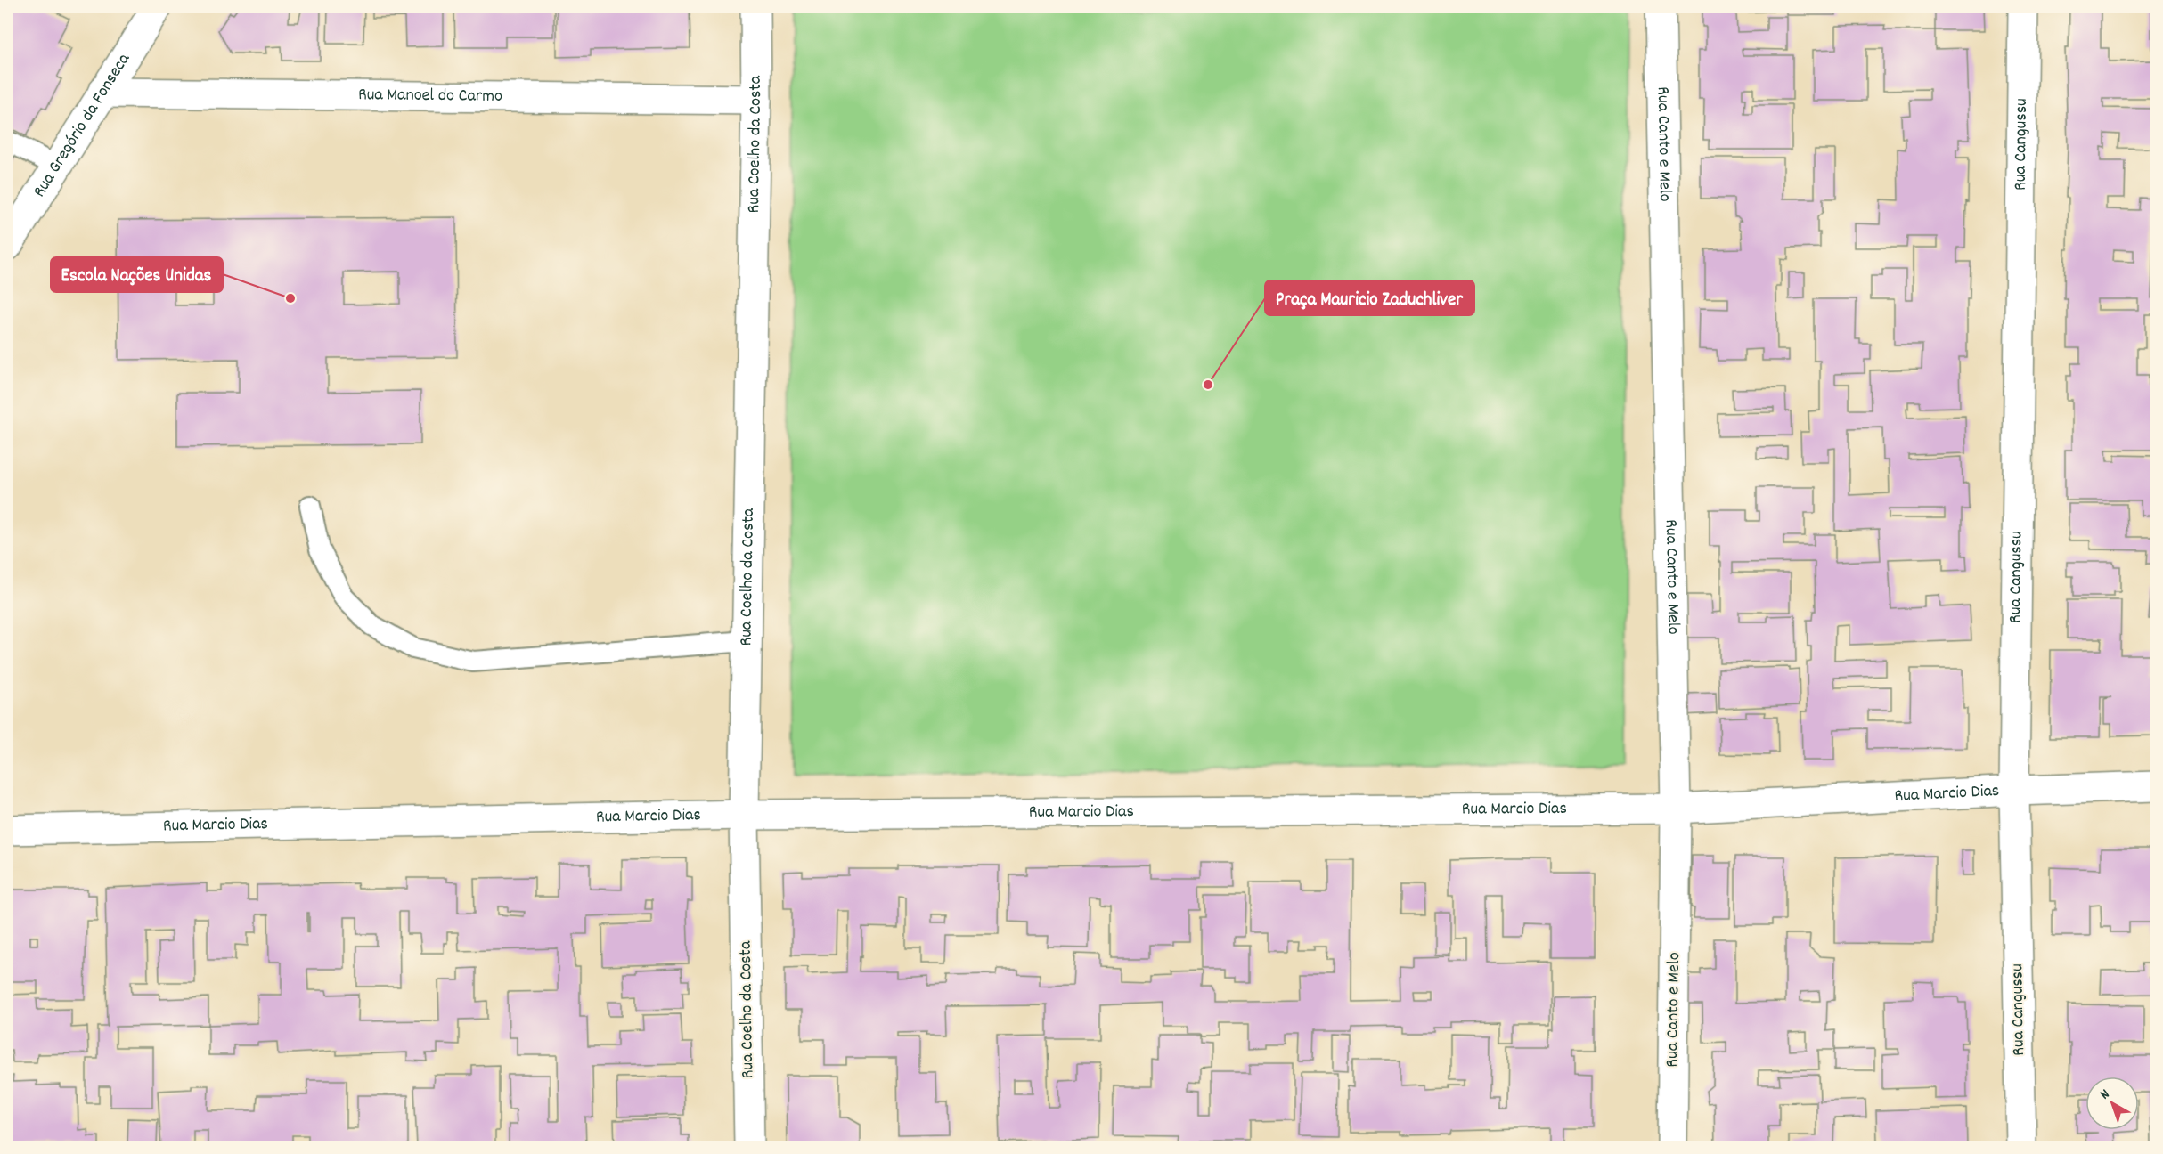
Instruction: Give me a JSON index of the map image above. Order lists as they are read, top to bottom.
{
  "streets": {
    "street": [
      "Rua Manoel do Carmo",
      "Rua Gregório da Fonseca",
      "Rua Coelho da Costa",
      "Rua Canto e Melo",
      "Rua Cangussu",
      "Rua Marcio Dias"
    ]
  },
  "crossings": [
    ["Rua Manoel do Carmo", "Rua Gregório da Fonseca"],
    ["Rua Manoel do Carmo", "Rua Coelho da Costa"],
    ["Rua Coelho da Costa", "Rua Marcio Dias"],
    ["Rua Canto e Melo", "Rua Marcio Dias"],
    ["Rua Cangussu", "Rua Marcio Dias"]
  ],
  "places": ["Escola Nações Unidas", "Praça Mauricio Zaduchliver"],
  "north": "top left"
}
